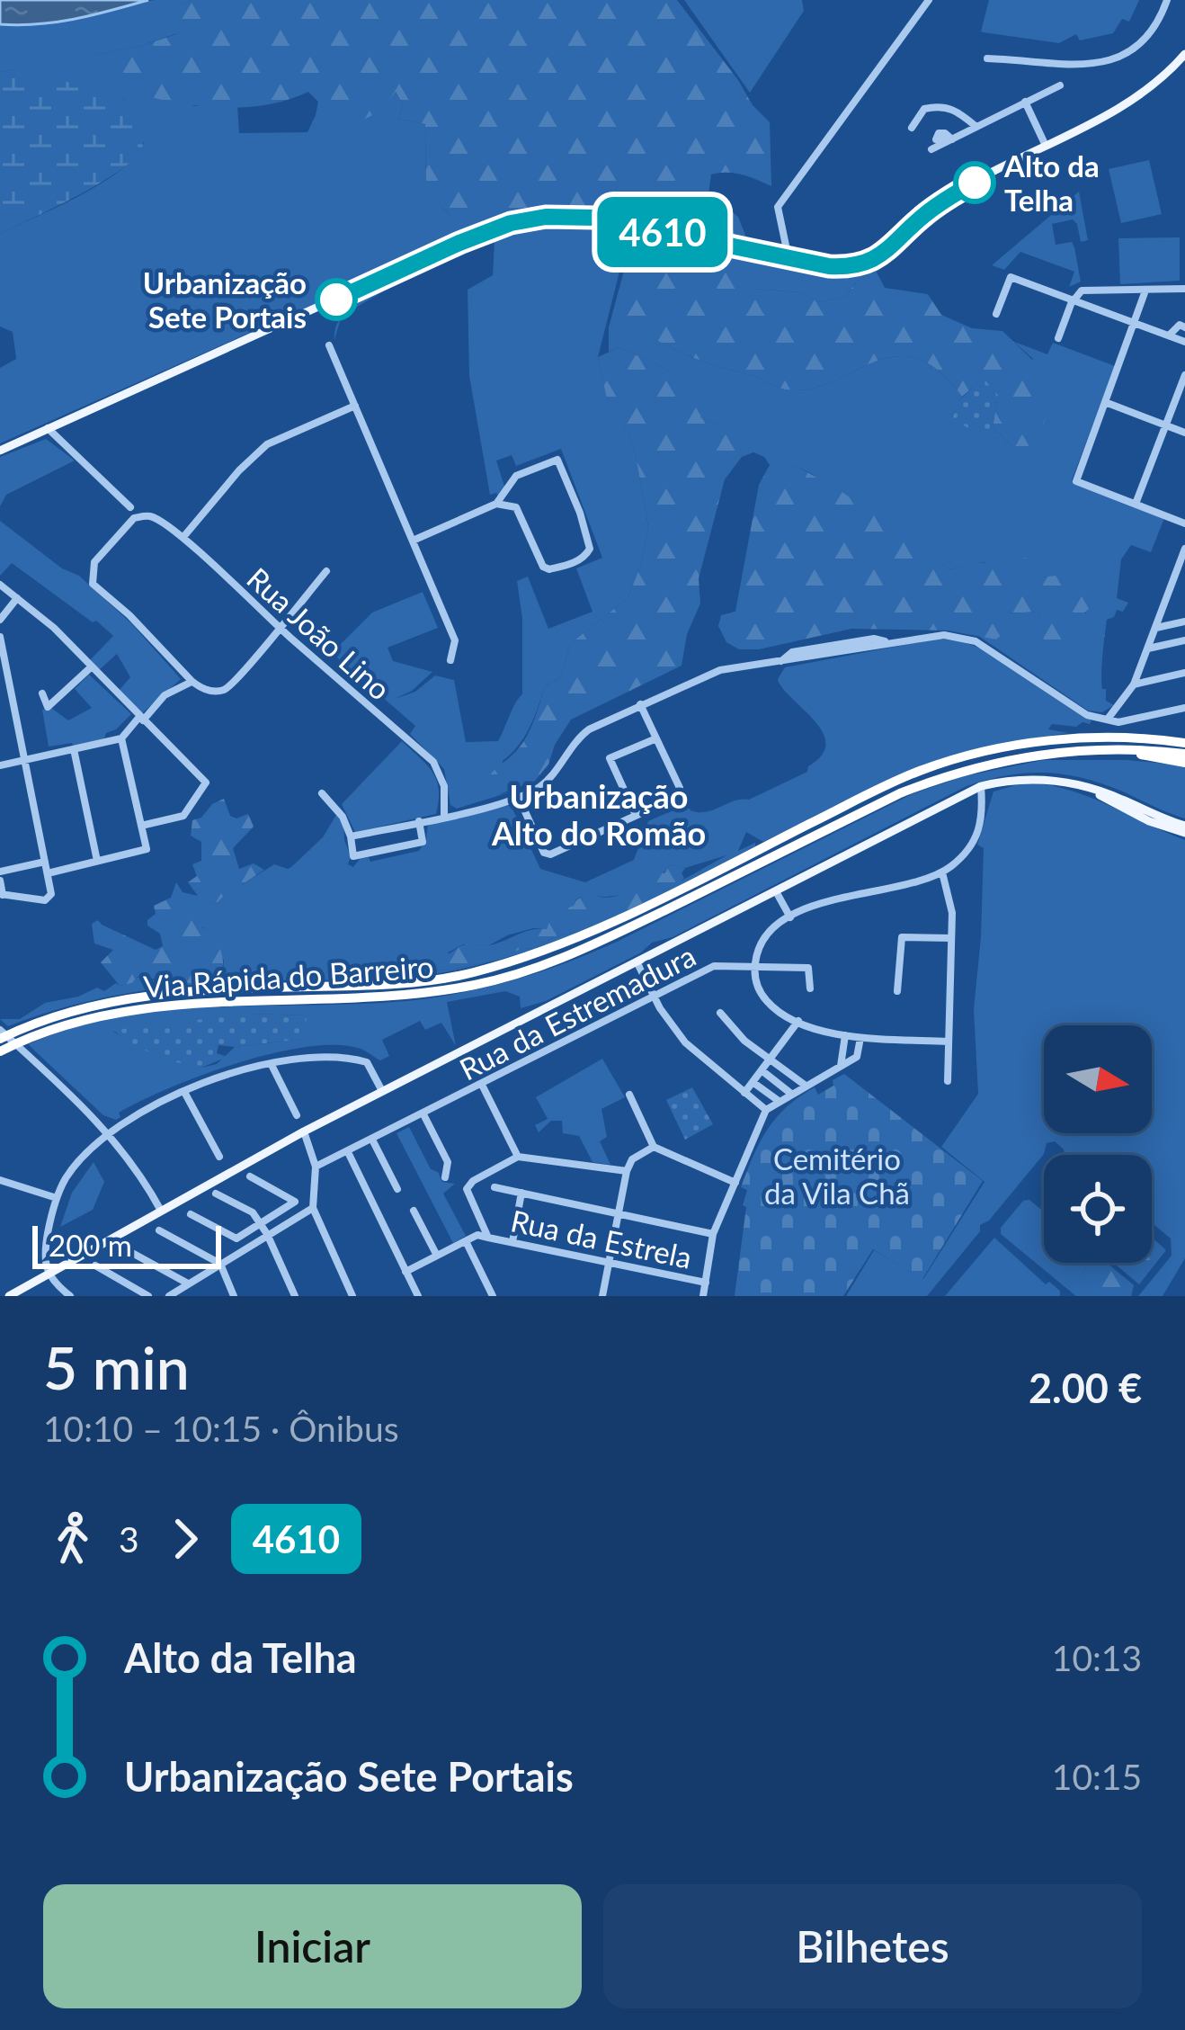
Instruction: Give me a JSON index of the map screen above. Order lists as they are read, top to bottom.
{
  "streets": {
    "highway": ["Via Rápida do Barreiro"],
    "street": ["Rua João Lino", "Rua da Estremadura", "Rua da Estrela"]
  },
  "districts": ["Urbanização Alto do Romão"],
  "parks": ["Cemitério da Vila Chã"],
  "places": ["Alto da Telha", "Urbanização Sete Portais"],
  "lines": ["bus line 4610"],
  "scale_bar": "200 m",
  "north": "right",
  "page": {
    "on_map": "4610",
    "scale": "200 m",
    "heading": ["5 min", "10:10 – 10:15 · Ônibus", "2.00 €"],
    "legs": ["3", "4610"],
    "list": [
      {
        "name": "Alto da Telha",
        "value": "10:13"
      },
      {
        "name": "Urbanização Sete Portais",
        "value": "10:15"
      }
    ],
    "buttons": ["Iniciar", "Bilhetes"]
  }
}
